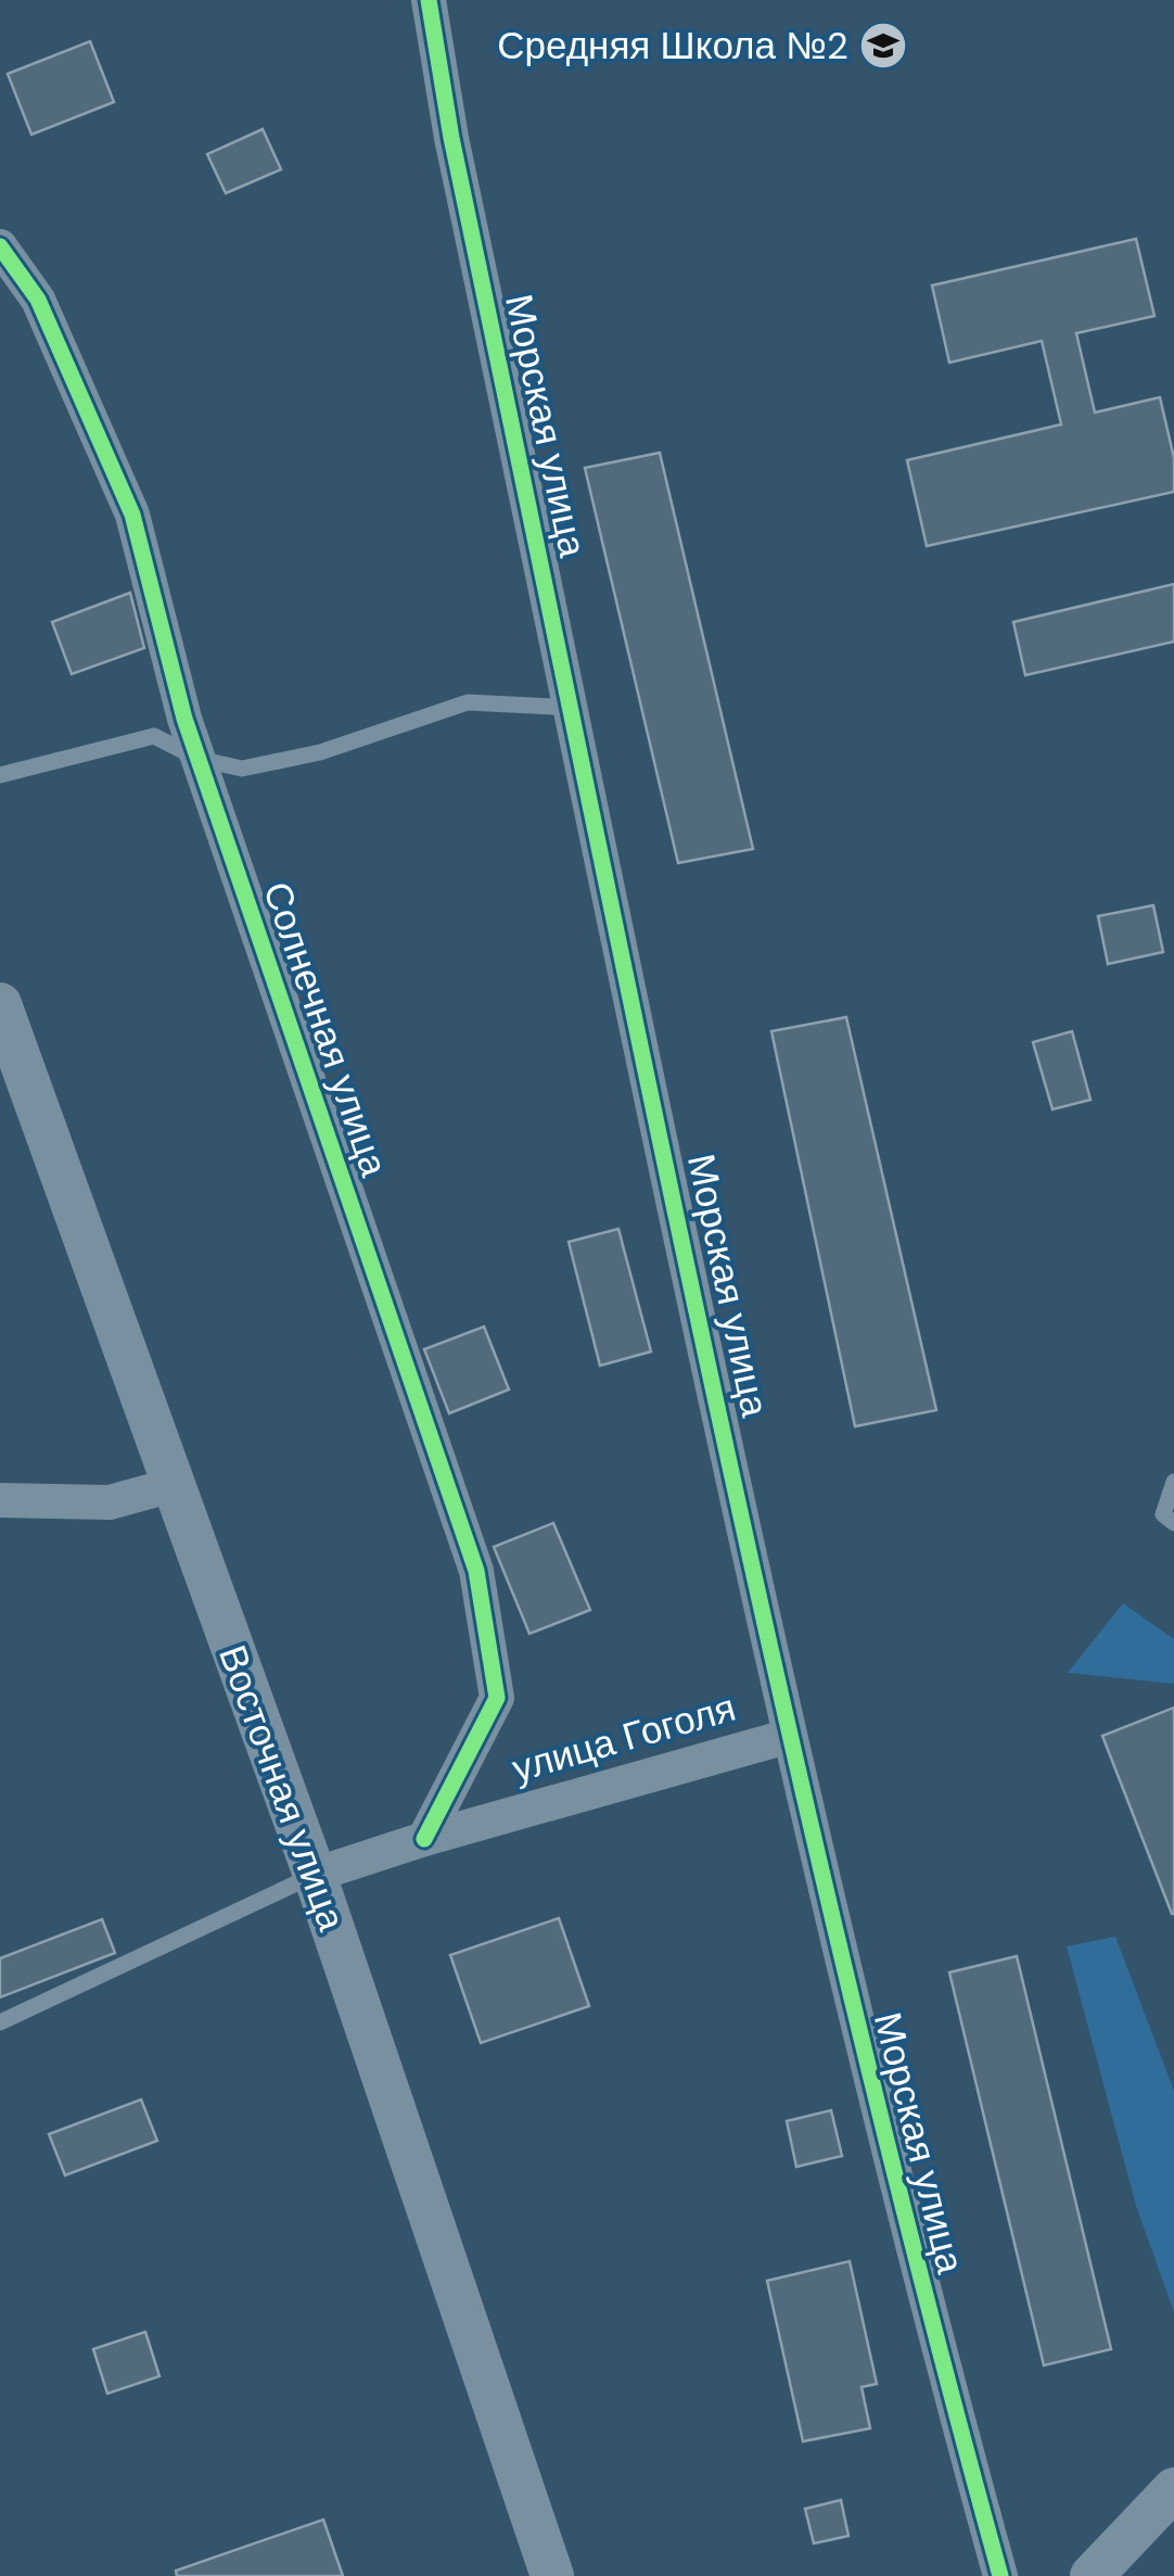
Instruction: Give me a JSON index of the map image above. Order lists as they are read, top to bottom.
{
  "streets": {
    "street": [
      "Морская улица",
      "Солнечная улица",
      "улица Гоголя",
      "Восточная улица"
    ]
  },
  "crossings": [
    ["Морская улица", "улица Гоголя"],
    ["Солнечная улица", "улица Гоголя"],
    ["улица Гоголя", "Восточная улица"]
  ],
  "places": {
    "school or university": ["Средняя Школа №2"]
  }
}
